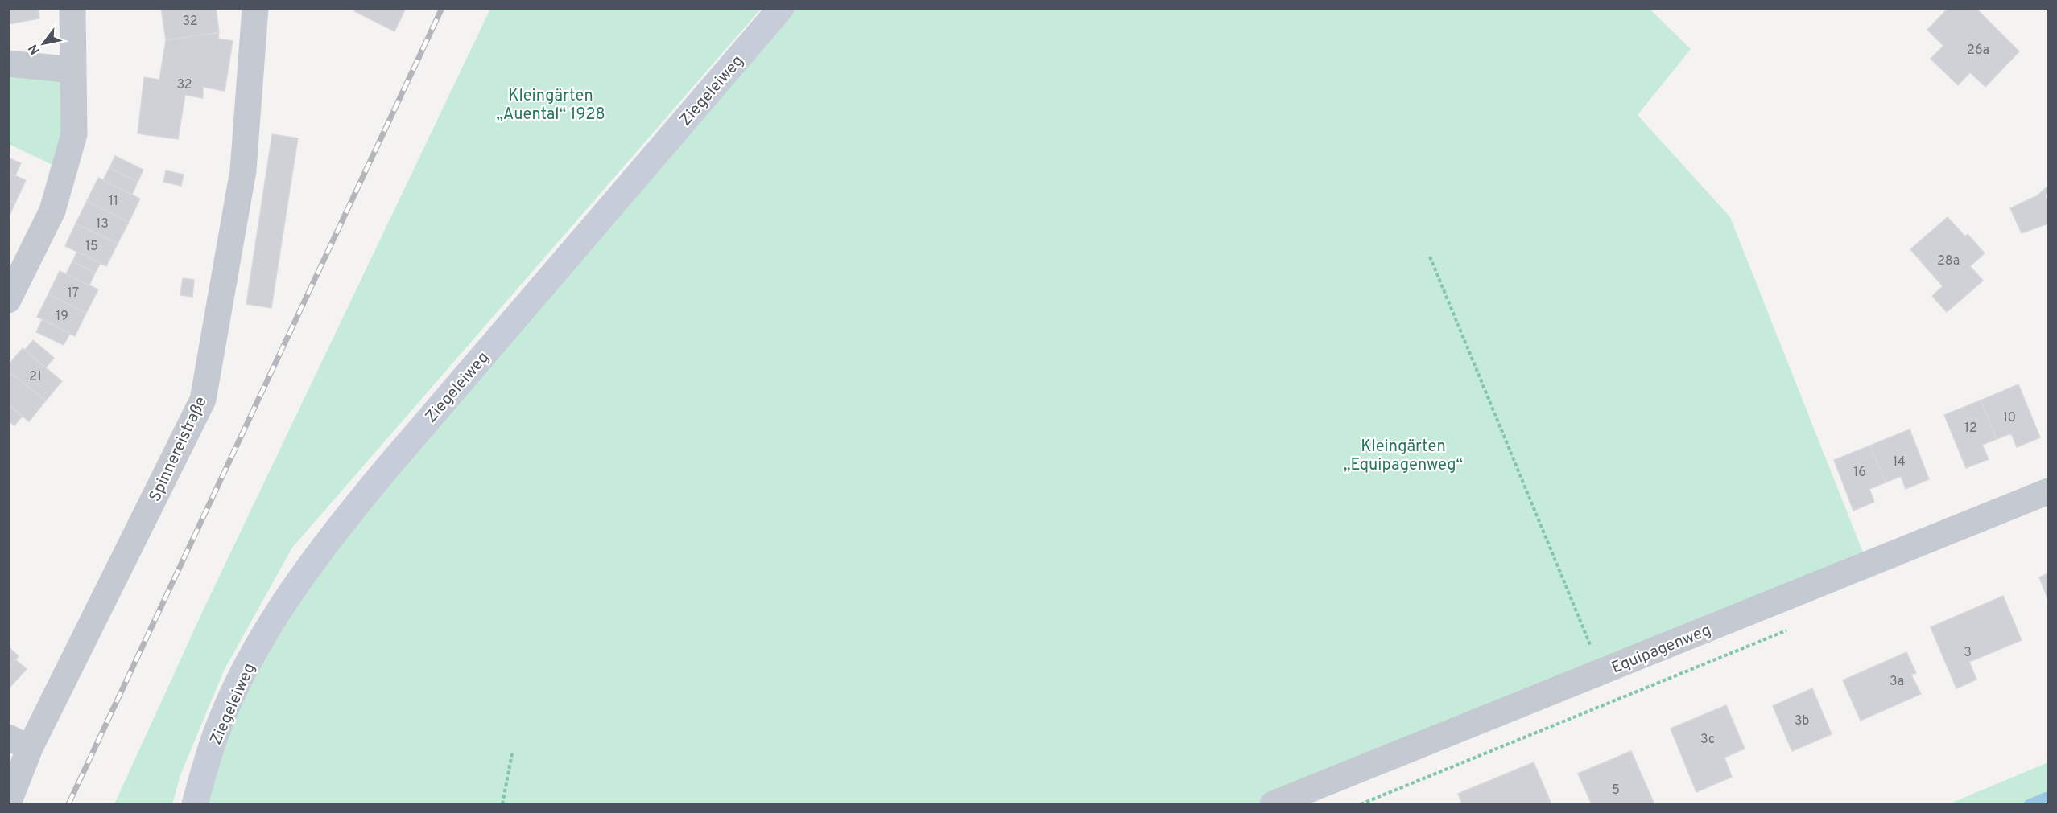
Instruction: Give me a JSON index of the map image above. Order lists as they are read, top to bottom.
{
  "streets": {
    "main road": ["Ziegeleiweg"],
    "street": ["Spinnereistraße", "Equipagenweg"]
  },
  "parks": ["Kleingärten „Auental“ 1928", "Kleingärten „Equipagenweg“"],
  "house_numbers": [
    "32",
    "26a",
    "32",
    "11",
    "13",
    "15",
    "28a",
    "17",
    "19",
    "21",
    "10",
    "12",
    "14",
    "16",
    "3",
    "3a",
    "3b",
    "3c",
    "5"
  ],
  "north": "bottom left"
}
